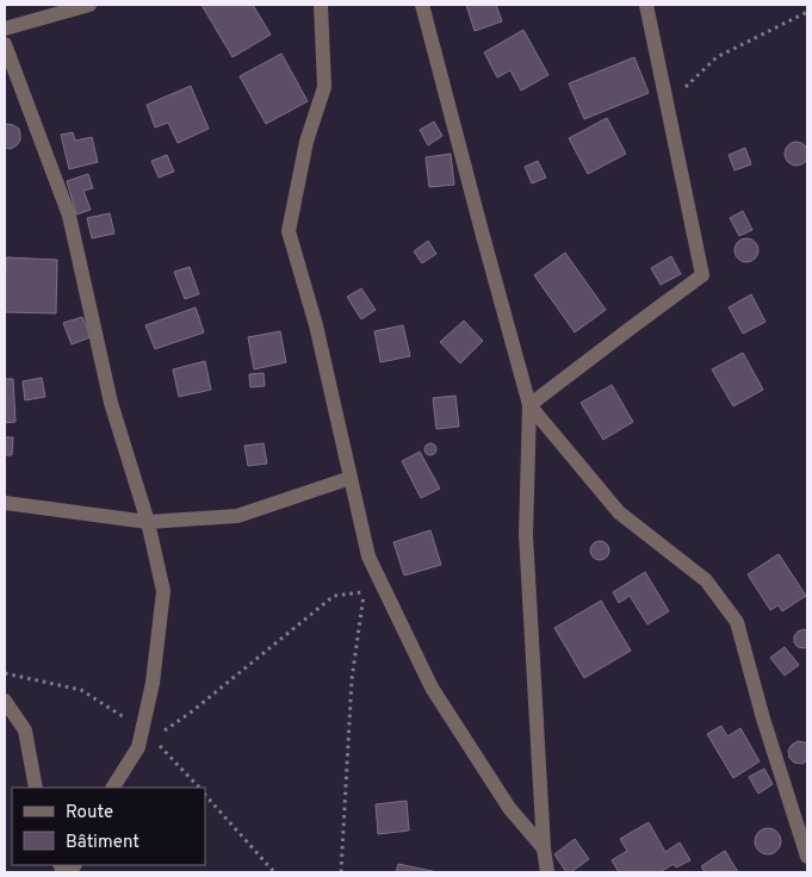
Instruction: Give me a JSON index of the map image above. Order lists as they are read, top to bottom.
{
  "legend": ["Route", "Bâtiment"]
}
